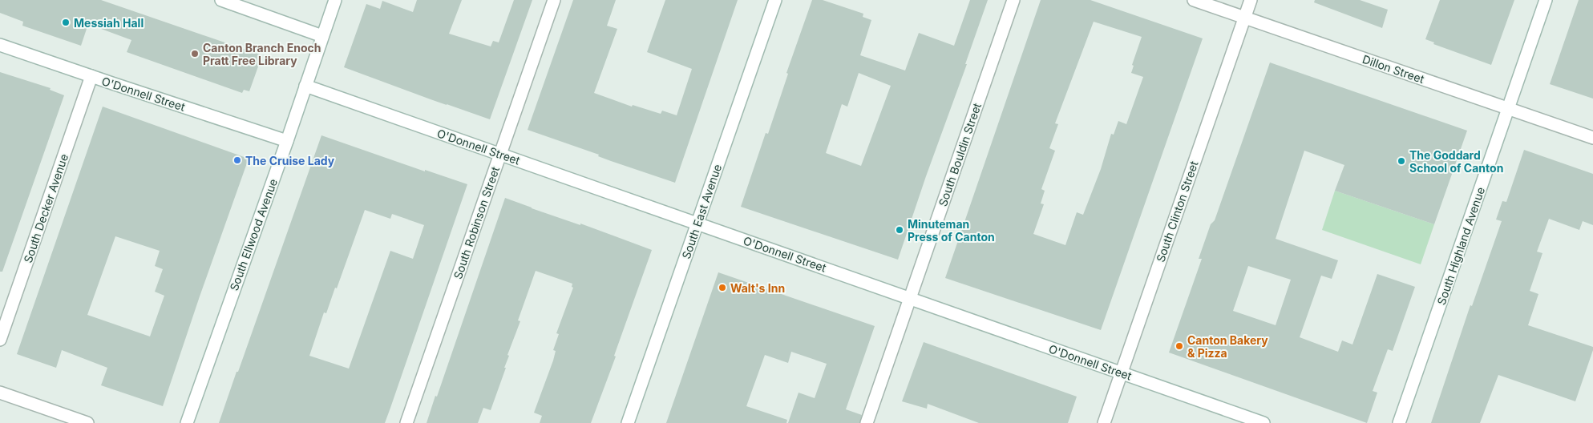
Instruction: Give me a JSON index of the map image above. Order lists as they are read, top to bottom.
{
  "streets": {
    "street": [
      "Dillon Street",
      "O'Donnell Street",
      "South Bouldin Street",
      "South Decker Avenue",
      "South East Avenue",
      "South Clinton Street",
      "South Robinson Street",
      "South Ellwood Avenue",
      "South Highland Avenue"
    ]
  },
  "crossings": [
    ["Dillon Street", "South Clinton Street"],
    ["Dillon Street", "South Highland Avenue"],
    ["O'Donnell Street", "South Bouldin Street"],
    ["O'Donnell Street", "South Decker Avenue"],
    ["O'Donnell Street", "South East Avenue"],
    ["O'Donnell Street", "South Clinton Street"],
    ["O'Donnell Street", "South Robinson Street"],
    ["O'Donnell Street", "South Ellwood Avenue"]
  ],
  "places": [
    "Messiah Hall",
    "Canton Branch Enoch Pratt Free Library",
    "The Cruise Lady",
    "The Goddard School of Canton",
    "Minuteman Press of Canton",
    "Walt's Inn",
    "Canton Bakery & Pizza"
  ]
}
